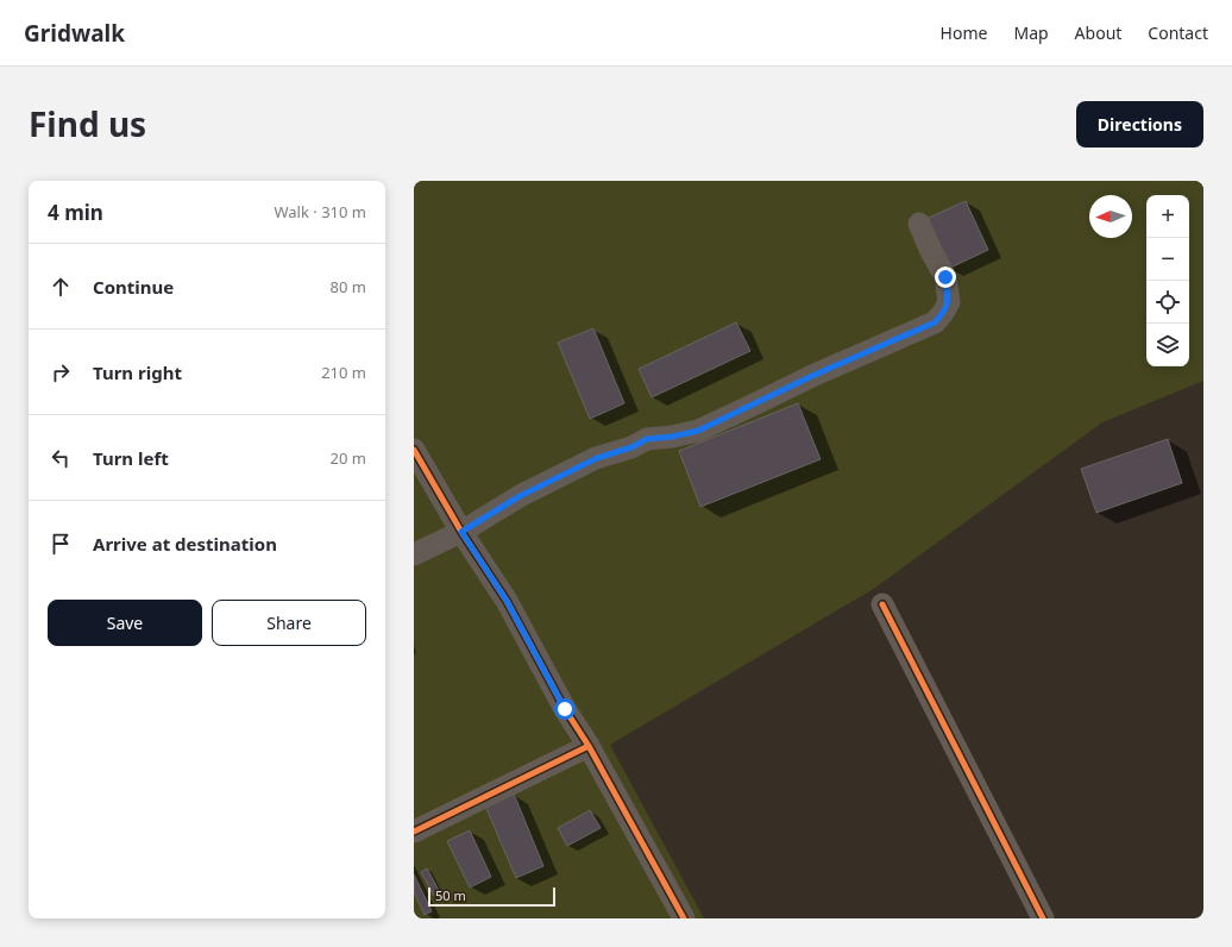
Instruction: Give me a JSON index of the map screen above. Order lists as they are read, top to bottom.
{
  "scale_bar": "50 m",
  "north": "left",
  "page": {
    "header": "Gridwalk",
    "nav": [
      "Home",
      "Map",
      "About",
      "Contact"
    ],
    "title": "Find us",
    "buttons": [
      "Directions",
      ["Save", "Share"]
    ],
    "heading": ["4 min", "Walk · 310 m"],
    "map_buttons": ["+", "−"],
    "list": [
      ["Continue", "80 m"],
      ["Turn right", "210 m"],
      ["Turn left", "20 m"],
      "Arrive at destination"
    ],
    "scale": "50 m"
  }
}
